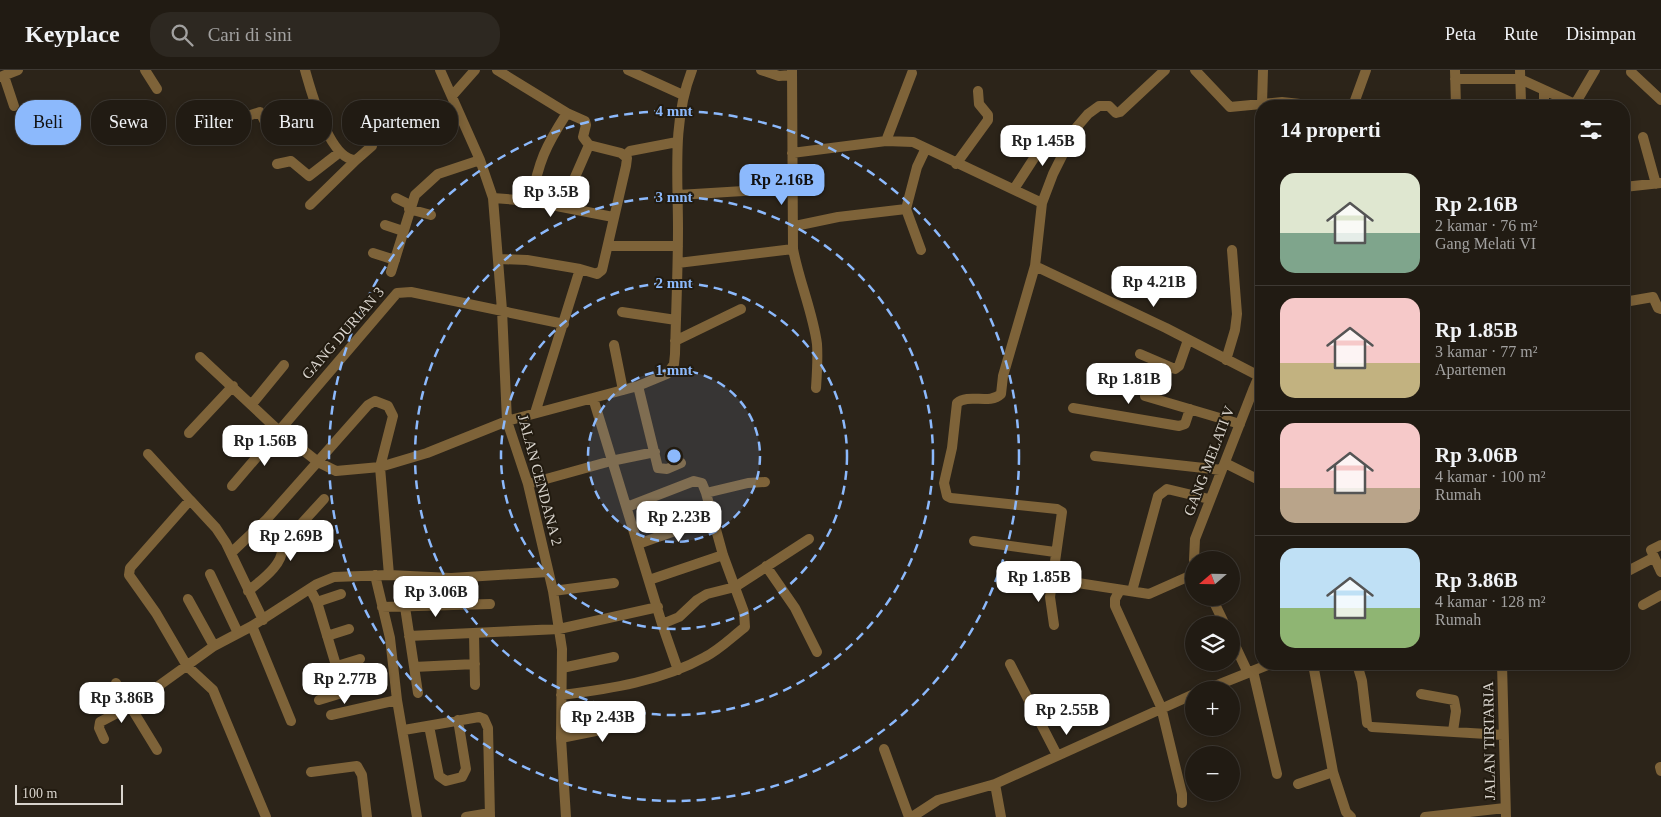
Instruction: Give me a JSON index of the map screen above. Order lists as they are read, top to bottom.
{
  "streets": {
    "street": [
      "GANG DURIAN 3",
      "GANG MELATI V",
      "JALAN CENDANA 2",
      "JALAN TIRTARIA"
    ]
  },
  "crossings": [
    ["GANG DURIAN 3", "JALAN CENDANA 2"]
  ],
  "scale_bar": "100 m",
  "north": "left",
  "page": {
    "header": "Keyplace",
    "search": "Cari di sini",
    "nav": ["Peta", "Rute", "Disimpan"],
    "chip": [
      "Beli",
      "Sewa",
      "Filter",
      "Baru",
      "Apartemen"
    ],
    "heading": "14 properti",
    "price": [
      "Rp 1.45B",
      "Rp 2.16B",
      "Rp 3.5B",
      "Rp 4.21B",
      "Rp 1.81B",
      "Rp 1.56B",
      "Rp 2.23B",
      "Rp 2.69B",
      "Rp 1.85B",
      "Rp 3.06B",
      "Rp 2.77B",
      "Rp 3.86B",
      "Rp 2.55B",
      "Rp 2.43B"
    ],
    "list": [
      {
        "name": "Rp 2.16B",
        "note": "2 kamar · 76 m² · Gang Melati VI"
      },
      {
        "name": "Rp 1.85B",
        "note": "3 kamar · 77 m² · Apartemen"
      },
      {
        "name": "Rp 3.06B",
        "note": "4 kamar · 100 m² · Rumah"
      },
      {
        "name": "Rp 3.86B",
        "note": "4 kamar · 128 m² · Rumah"
      }
    ],
    "map_buttons": ["+", "−"],
    "scale": "100 m"
  },
  "rings": [
    "4 mnt",
    "3 mnt",
    "2 mnt",
    "1 mnt"
  ]
}
